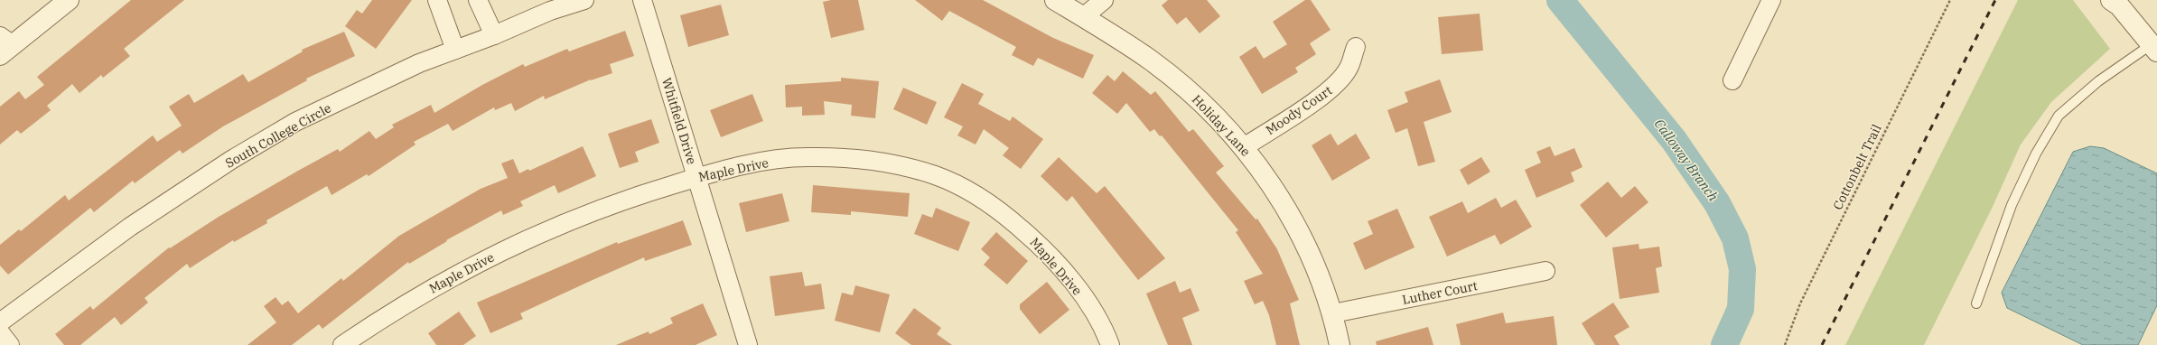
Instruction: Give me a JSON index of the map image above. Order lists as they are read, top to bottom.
{
  "streets": {
    "street": [
      "Moody Court",
      "Whitfield Drive",
      "Holiday Lane",
      "South College Circle",
      "Maple Drive",
      "Luther Court"
    ],
    "path": ["Cottonbelt Trail"]
  },
  "crossings": [
    ["Moody Court", "Holiday Lane"],
    ["Whitfield Drive", "Maple Drive"],
    ["Holiday Lane", "Luther Court"]
  ],
  "water": ["Calloway Branch"]
}
